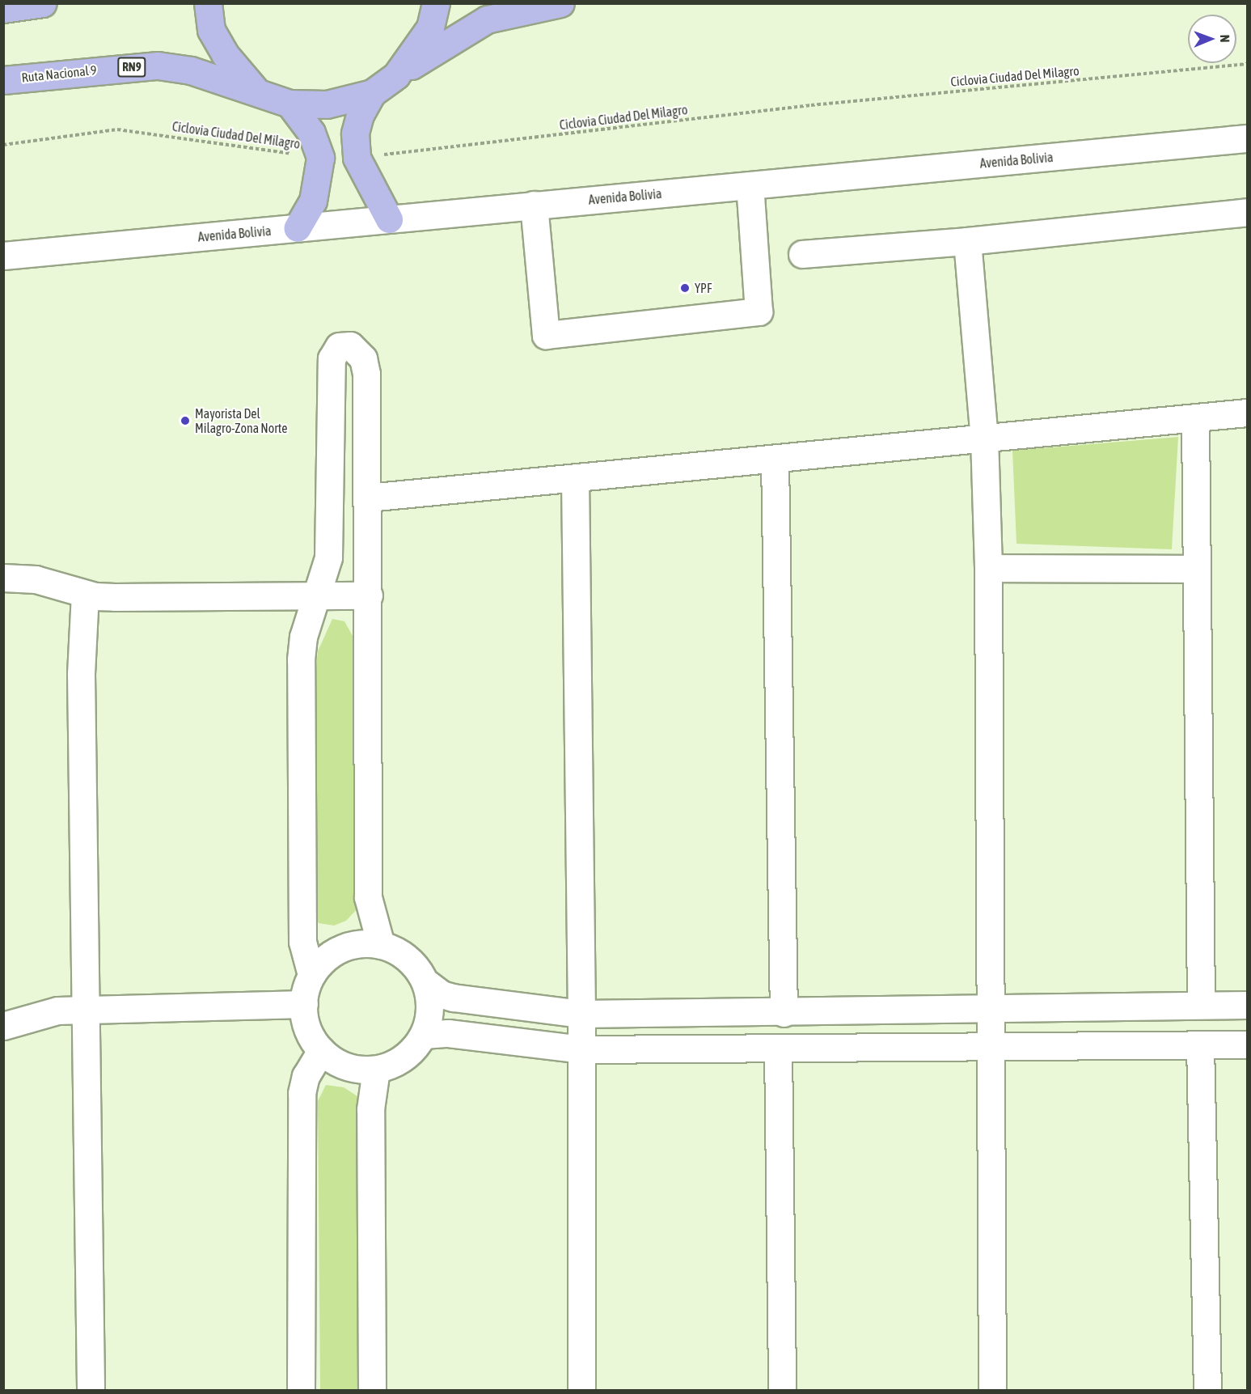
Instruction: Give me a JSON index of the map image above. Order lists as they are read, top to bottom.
{
  "streets": {
    "main road": ["RN9", "Ruta Nacional 9"],
    "street": ["Avenida Bolivia"],
    "path": ["Ciclovia Ciudad Del Milagro"]
  },
  "places": ["YPF", "Mayorista Del Milagro-Zona Norte"],
  "north": "right"
}
